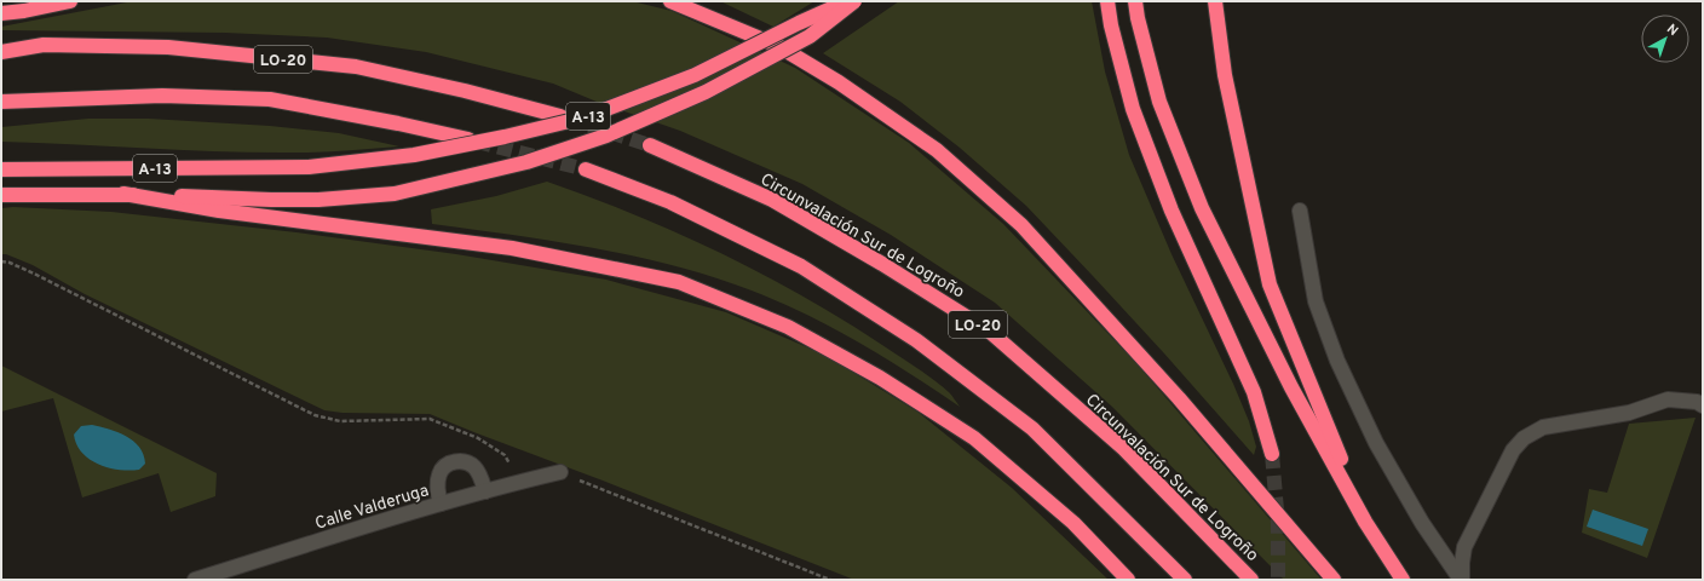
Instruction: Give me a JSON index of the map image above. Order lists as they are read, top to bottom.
{
  "streets": {
    "highway": ["LO-20", "A-13", "Circunvalación Sur de Logroño"],
    "street": ["Calle Valderuga"]
  },
  "north": "top right"
}
